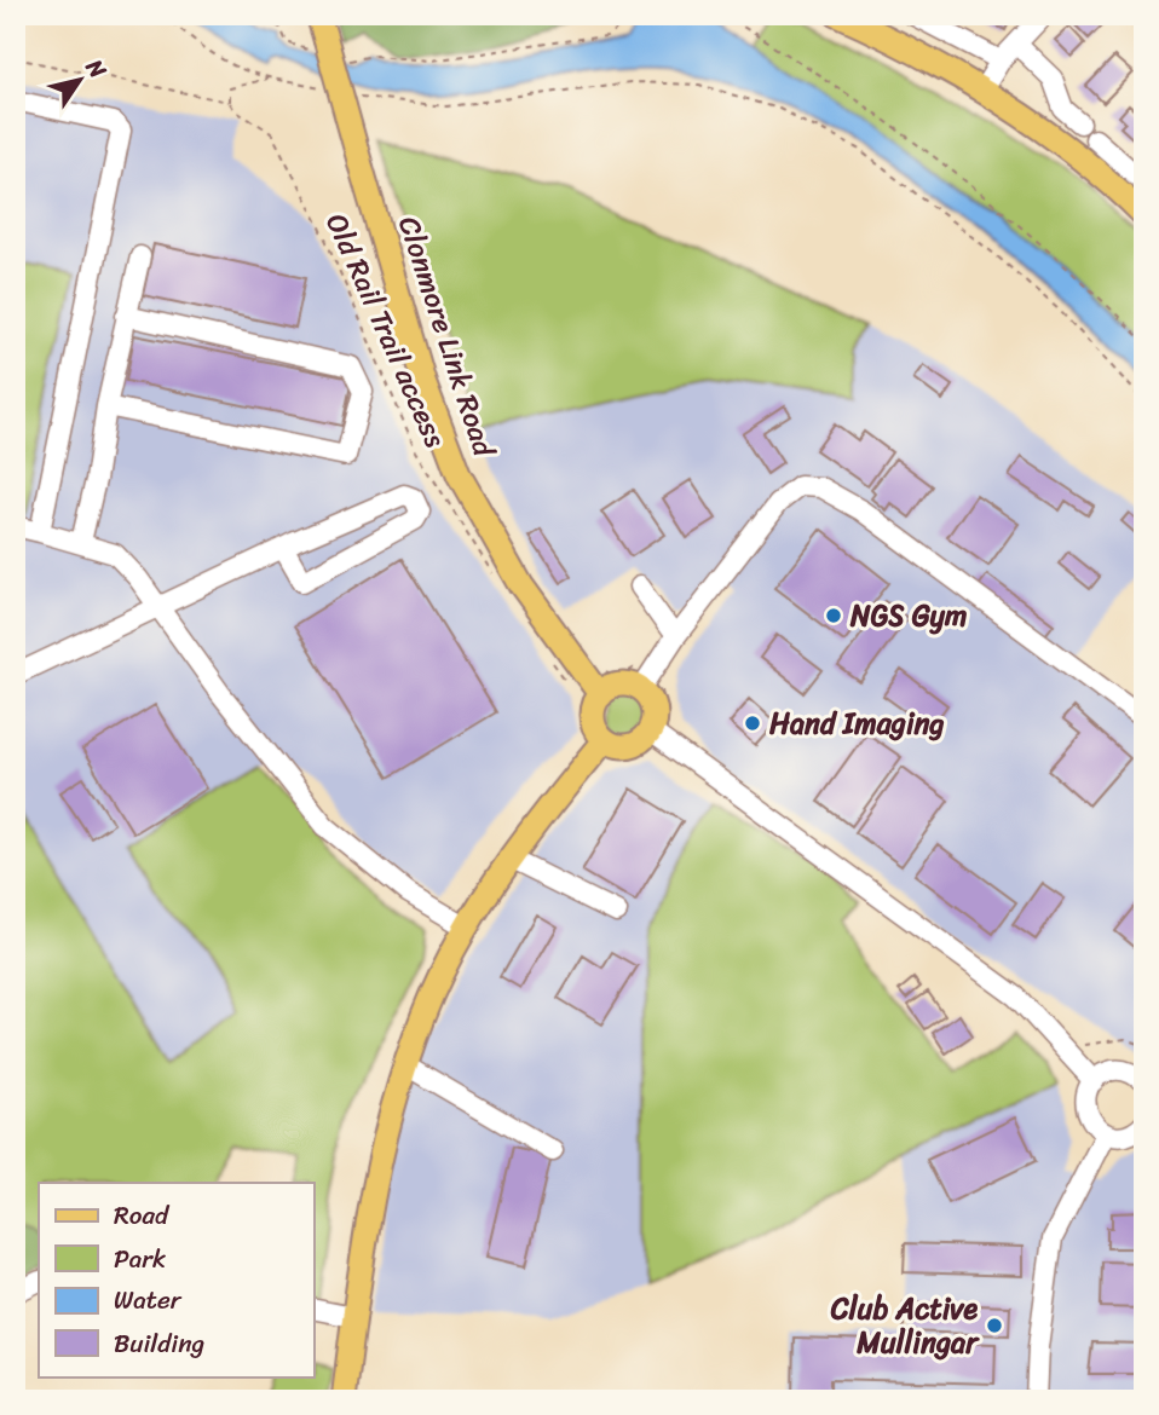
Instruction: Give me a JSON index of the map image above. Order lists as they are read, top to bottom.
{
  "streets": {
    "main road": ["Clonmore Link Road"],
    "path": ["Old Rail Trail access"]
  },
  "places": ["NGS Gym", "Hand Imaging", "Club Active Mullingar"],
  "legend": [
    "Road",
    "Park",
    "Water",
    "Building"
  ],
  "north": "top right"
}
